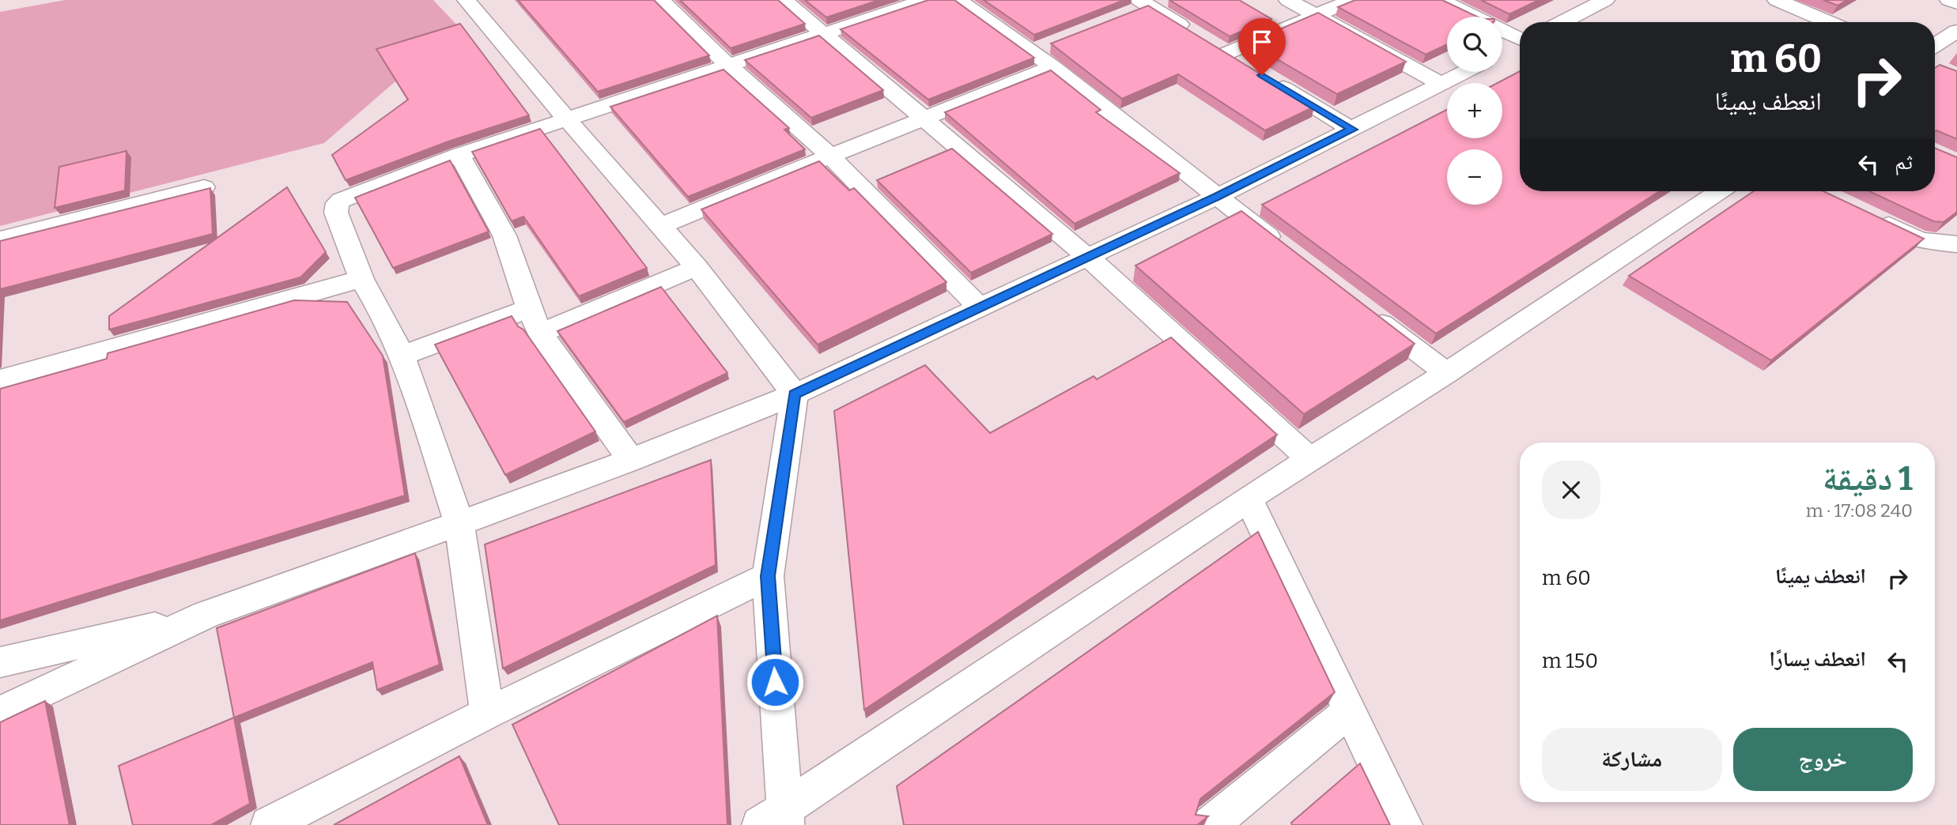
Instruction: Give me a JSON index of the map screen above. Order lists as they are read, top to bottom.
{
  "page": {
    "map_buttons": ["+", "−"],
    "turn": ["60 m", "انعطف يمينًا"],
    "then": "ثم",
    "heading": ["1 دقيقة", "240 m · 17:08"],
    "list": [
      {
        "name": "انعطف يمينًا",
        "value": "60 m"
      },
      {
        "name": "انعطف يسارًا",
        "value": "150 m"
      }
    ],
    "buttons": ["خروج", "مشاركة"]
  }
}
